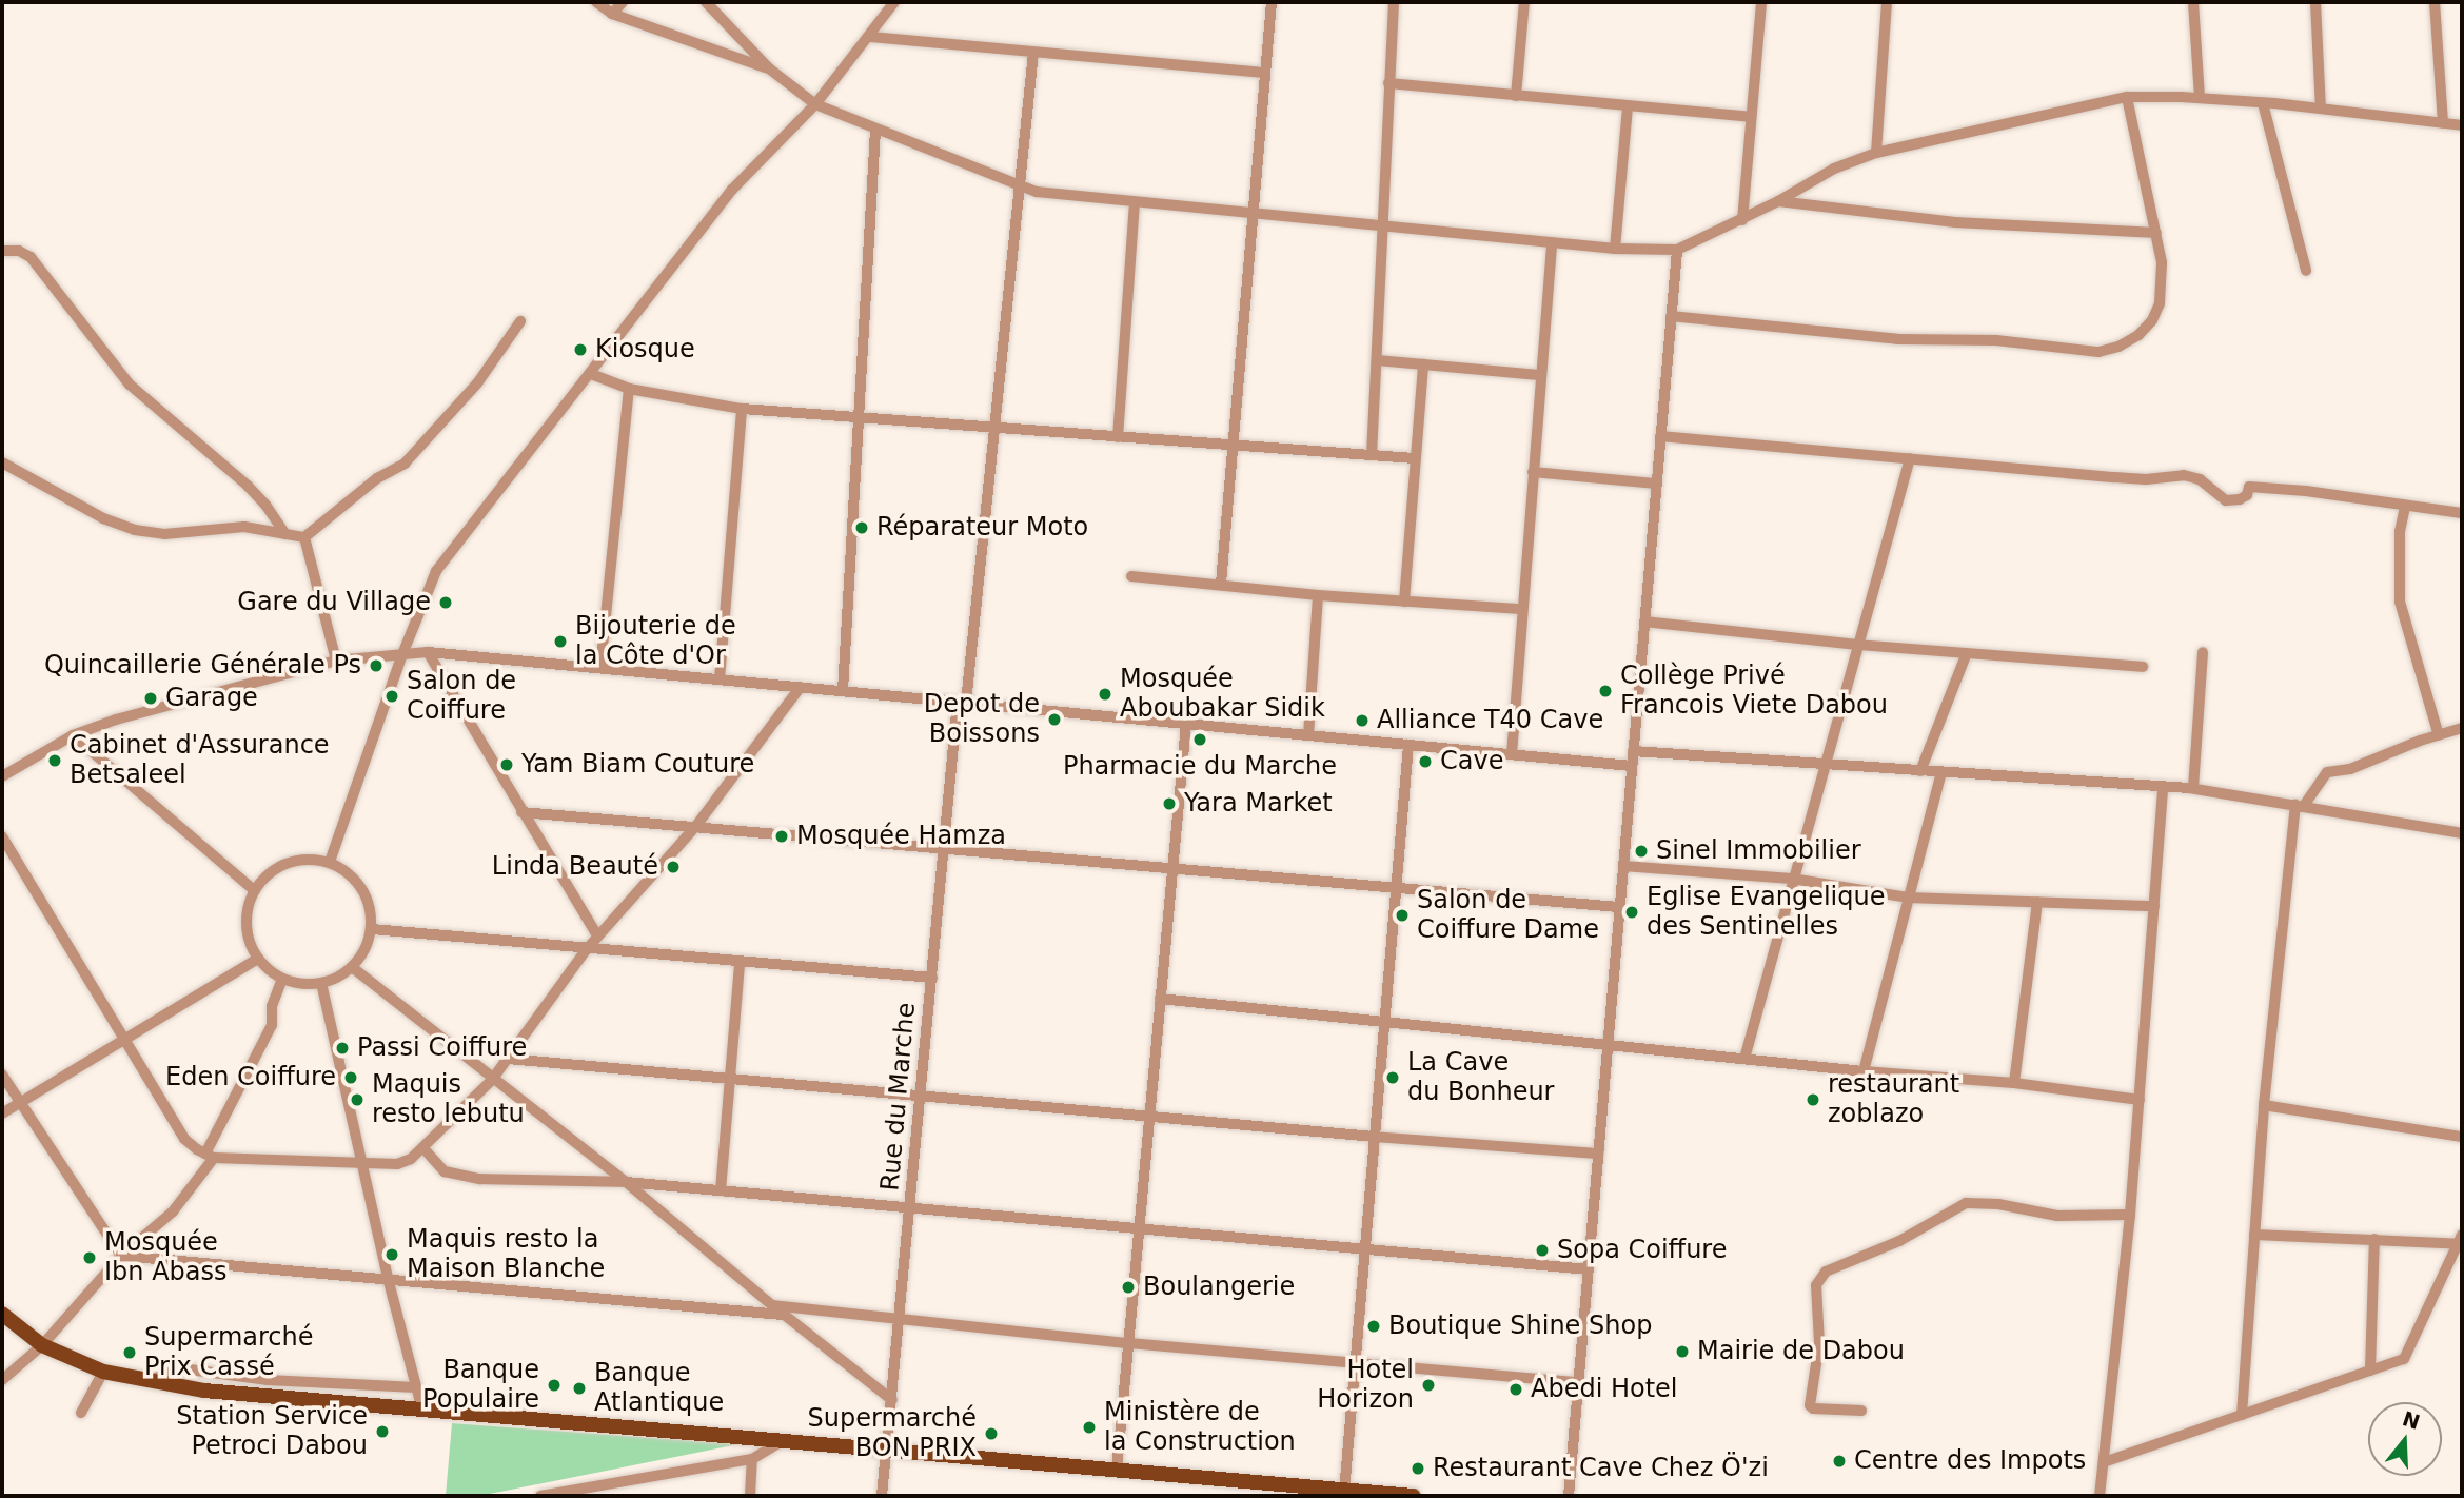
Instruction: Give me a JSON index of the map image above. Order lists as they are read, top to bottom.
{
  "streets": {
    "street": ["Rue du Marche"]
  },
  "places": [
    "Kiosque",
    "Réparateur Moto",
    "Gare du Village",
    "Bijouterie de la Côte d'Or",
    "Quincaillerie Générale Ps",
    "Collège Privé Francois Viete Dabou",
    "Mosquée Aboubakar Sidik",
    "Salon de Coiffure",
    "Garage",
    "Depot de Boissons",
    "Alliance T40 Cave",
    "Pharmacie du Marche",
    "Cabinet d'Assurance Betsaleel",
    "Cave",
    "Yam Biam Couture",
    "Yara Market",
    "Mosquée Hamza",
    "Sinel Immobilier",
    "Linda Beauté",
    "Eglise Evangelique des Sentinelles",
    "Salon de Coiffure Dame",
    "Passi Coiffure",
    "Eden Coiffure",
    "La Cave du Bonheur",
    "Maquis resto lebutu",
    "restaurant zoblazo",
    "Sopa Coiffure",
    "Maquis resto la Maison Blanche",
    "Mosquée Ibn Abass",
    "Boulangerie",
    "Boutique Shine Shop",
    "Mairie de Dabou",
    "Supermarché Prix Cassé",
    "Banque Populaire",
    "Hotel Horizon",
    "Banque Atlantique",
    "Abedi Hotel",
    "Ministère de la Construction",
    "Station Service Petroci Dabou",
    "Supermarché BON PRIX",
    "Centre des Impots",
    "Restaurant Cave Chez Ö'zi"
  ],
  "north": "top"
}
